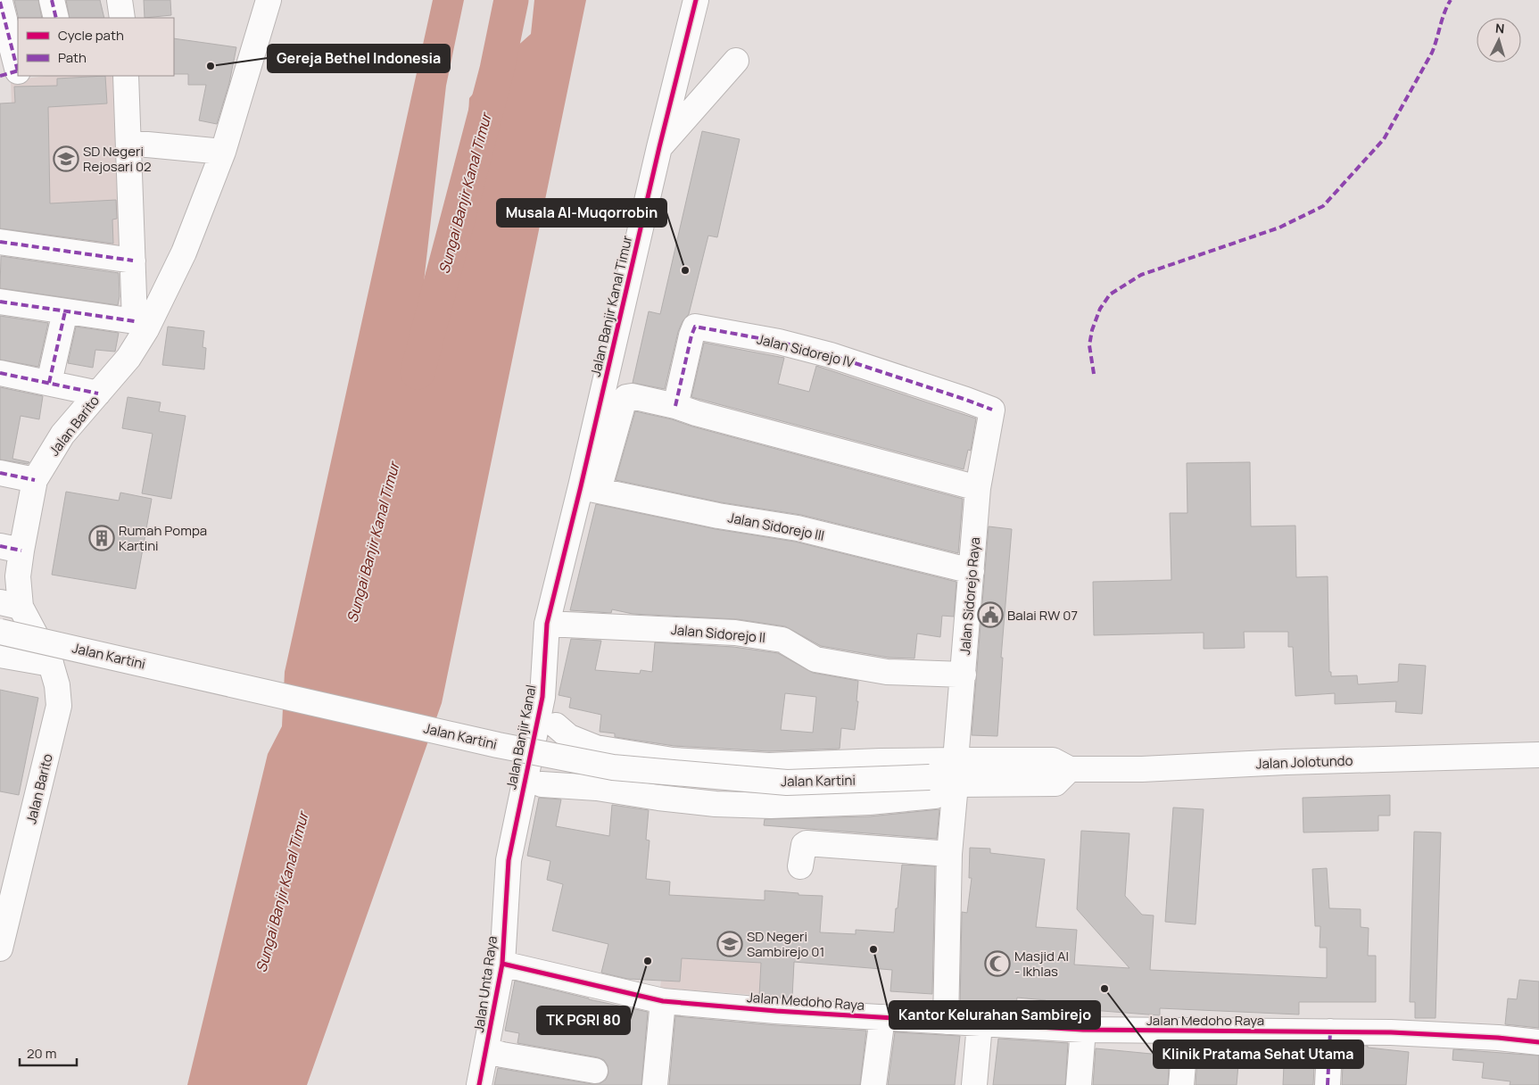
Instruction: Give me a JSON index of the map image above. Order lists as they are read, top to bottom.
{
  "streets": {
    "street": [
      "Jalan Banjir Kanal Timur",
      "Jalan Sidorejo IV",
      "Jalan Barito",
      "Jalan Sidorejo III",
      "Jalan Sidorejo Raya",
      "Jalan Sidorejo II",
      "Jalan Kartini",
      "Jalan Banjir Kanal",
      "Jalan Jolotundo",
      "Jalan Unta Raya",
      "Jalan Medoho Raya"
    ]
  },
  "crossings": [
    ["Jalan Banjir Kanal Timur", "Jalan Sidorejo III"],
    ["Jalan Banjir Kanal Timur", "Jalan Banjir Kanal"],
    ["Jalan Sidorejo IV", "Jalan Sidorejo Raya"],
    ["Jalan Sidorejo III", "Jalan Sidorejo Raya"],
    ["Jalan Sidorejo III", "Jalan Banjir Kanal"],
    ["Jalan Sidorejo Raya", "Jalan Sidorejo II"],
    ["Jalan Sidorejo Raya", "Jalan Banjir Kanal"],
    ["Jalan Sidorejo Raya", "Jalan Jolotundo"],
    ["Jalan Sidorejo II", "Jalan Banjir Kanal"],
    ["Jalan Banjir Kanal", "Jalan Jolotundo"],
    ["Jalan Banjir Kanal", "Jalan Unta Raya"],
    ["Jalan Unta Raya", "Jalan Medoho Raya"]
  ],
  "water": ["Sungai Banjir Kanal Timur"],
  "places": {
    "other": [
      "Gereja Bethel Indonesia",
      "Musala Al-Muqorrobin",
      "Kantor Kelurahan Sambirejo",
      "TK PGRI 80",
      "Klinik Pratama Sehat Utama"
    ],
    "school or university": ["SD Negeri Rejosari 02", "SD Negeri Sambirejo 01"],
    "building": ["Rumah Pompa Kartini"],
    "public building": ["Balai RW 07"],
    "mosque": ["Masjid Al - Ikhlas"]
  },
  "legend": ["Cycle path", "Path"],
  "scale_bar": "20 m",
  "north": "top"
}
